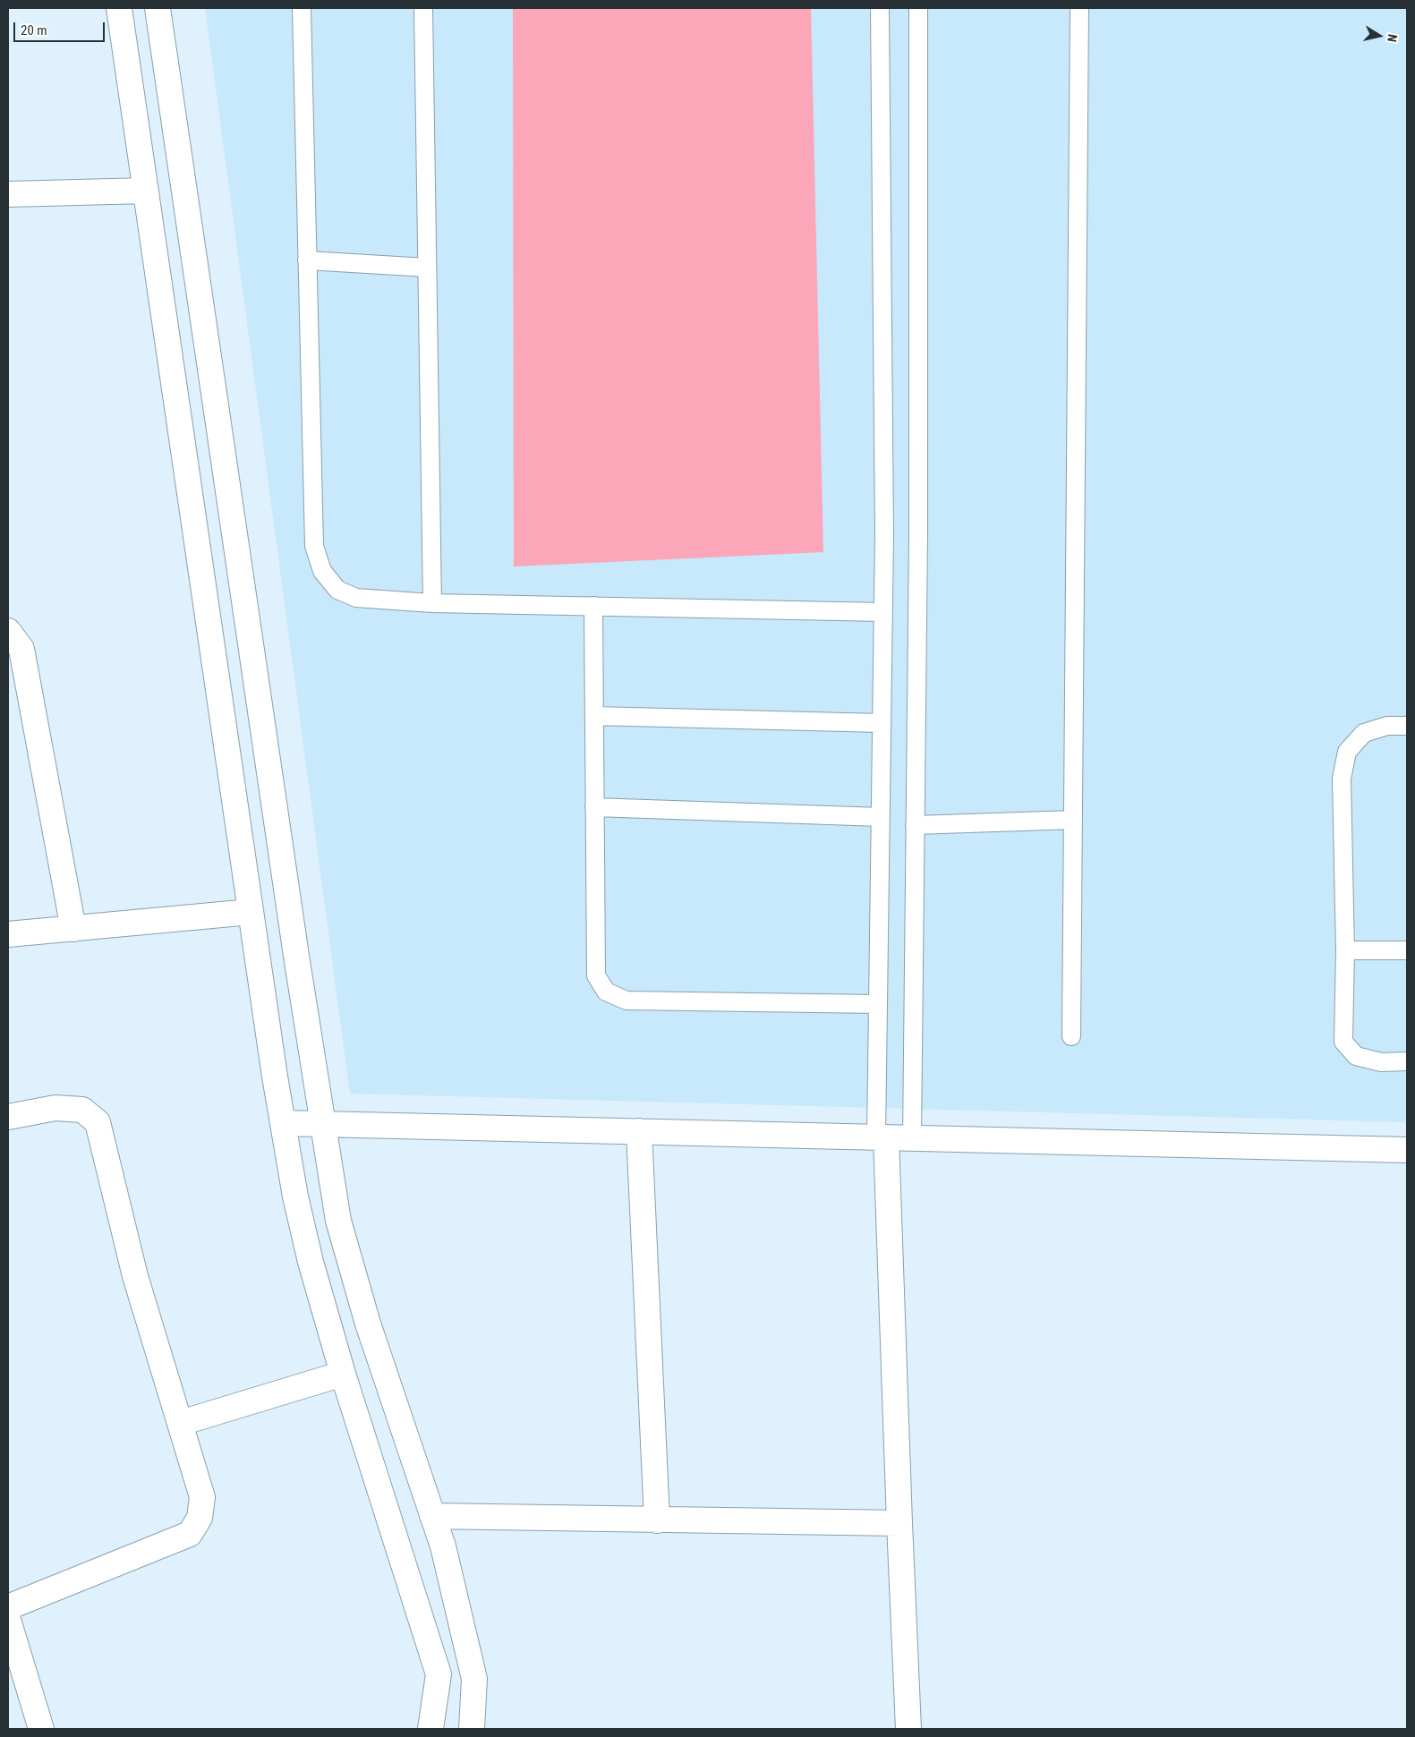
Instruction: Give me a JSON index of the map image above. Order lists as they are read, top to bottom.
{
  "scale_bar": "20 m",
  "north": "right"
}
